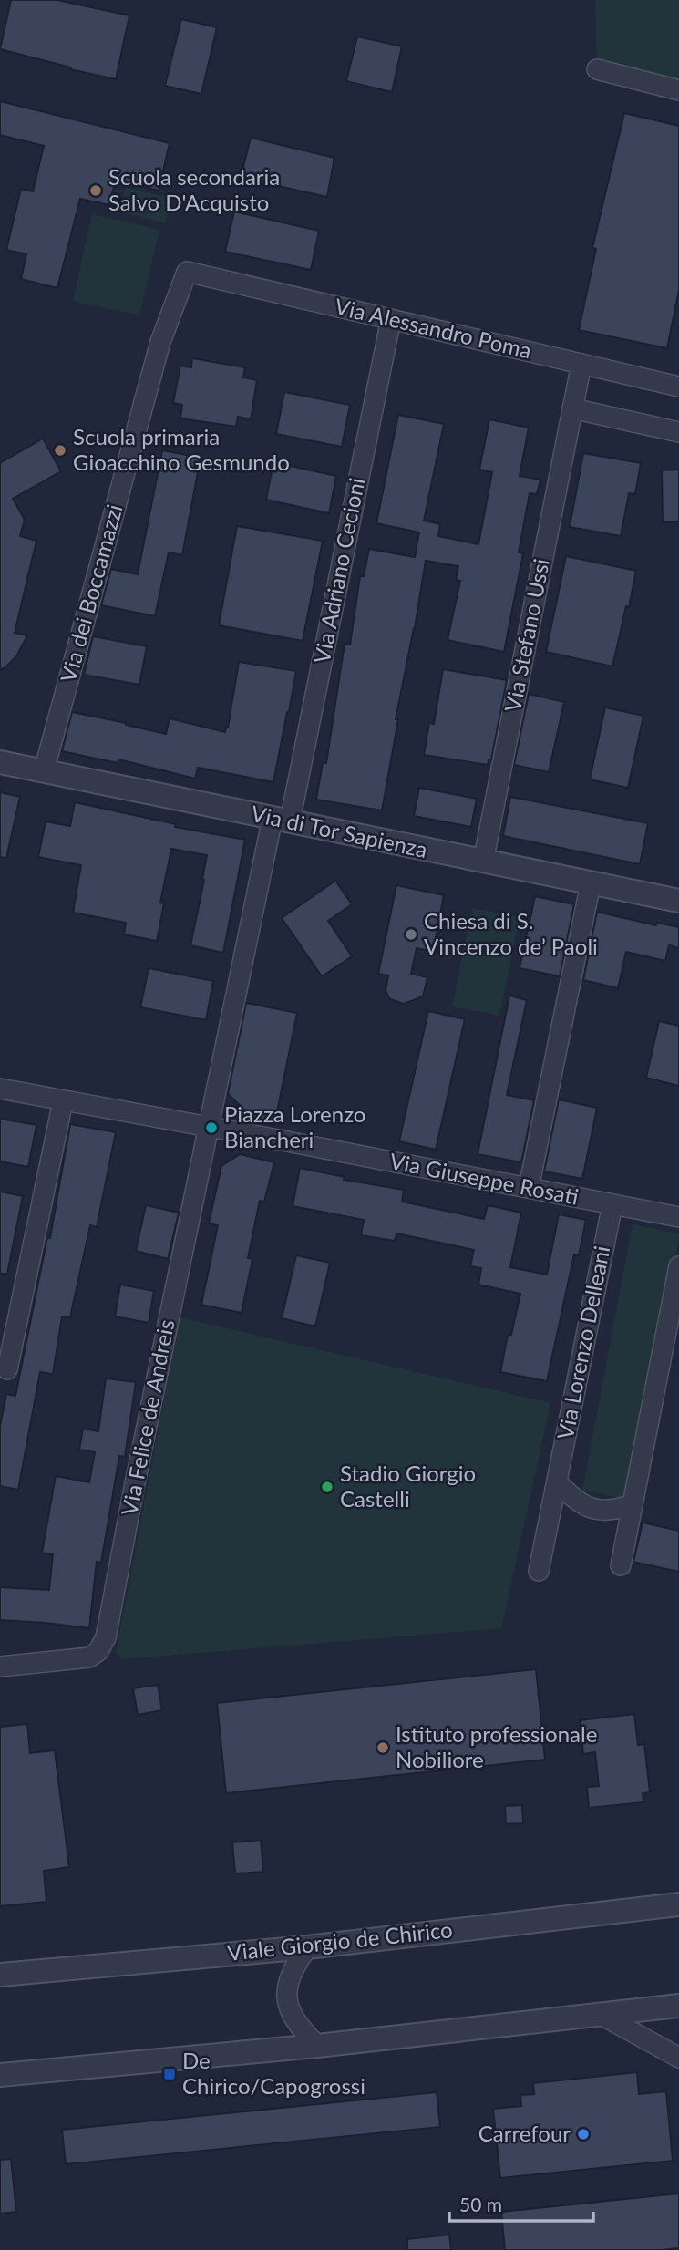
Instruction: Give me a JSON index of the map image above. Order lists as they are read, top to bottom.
{
  "streets": {
    "street": [
      "Via Alessandro Poma",
      "Via Adriano Cecioni",
      "Via dei Boccamazzi",
      "Via Stefano Ussi",
      "Via di Tor Sapienza",
      "Via Giuseppe Rosati",
      "Via Lorenzo Delleani",
      "Via Felice de Andreis",
      "Viale Giorgio de Chirico"
    ]
  },
  "crossings": [
    ["Via Alessandro Poma", "Via Adriano Cecioni"],
    ["Via Alessandro Poma", "Via dei Boccamazzi"],
    ["Via Alessandro Poma", "Via Stefano Ussi"],
    ["Via Adriano Cecioni", "Via di Tor Sapienza"],
    ["Via dei Boccamazzi", "Via di Tor Sapienza"],
    ["Via Stefano Ussi", "Via di Tor Sapienza"],
    ["Via Giuseppe Rosati", "Via Lorenzo Delleani"],
    ["Via Giuseppe Rosati", "Via Felice de Andreis"]
  ],
  "places": {
    "other": [
      "Scuola secondaria Salvo D'Acquisto",
      "Scuola primaria Gioacchino Gesmundo",
      "Chiesa di S. Vincenzo de’ Paoli",
      "Piazza Lorenzo Biancheri",
      "Stadio Giorgio Castelli",
      "Istituto professionale Nobiliore",
      "Carrefour"
    ],
    "transit": ["De Chirico/Capogrossi"]
  },
  "scale_bar": "50 m"
}
